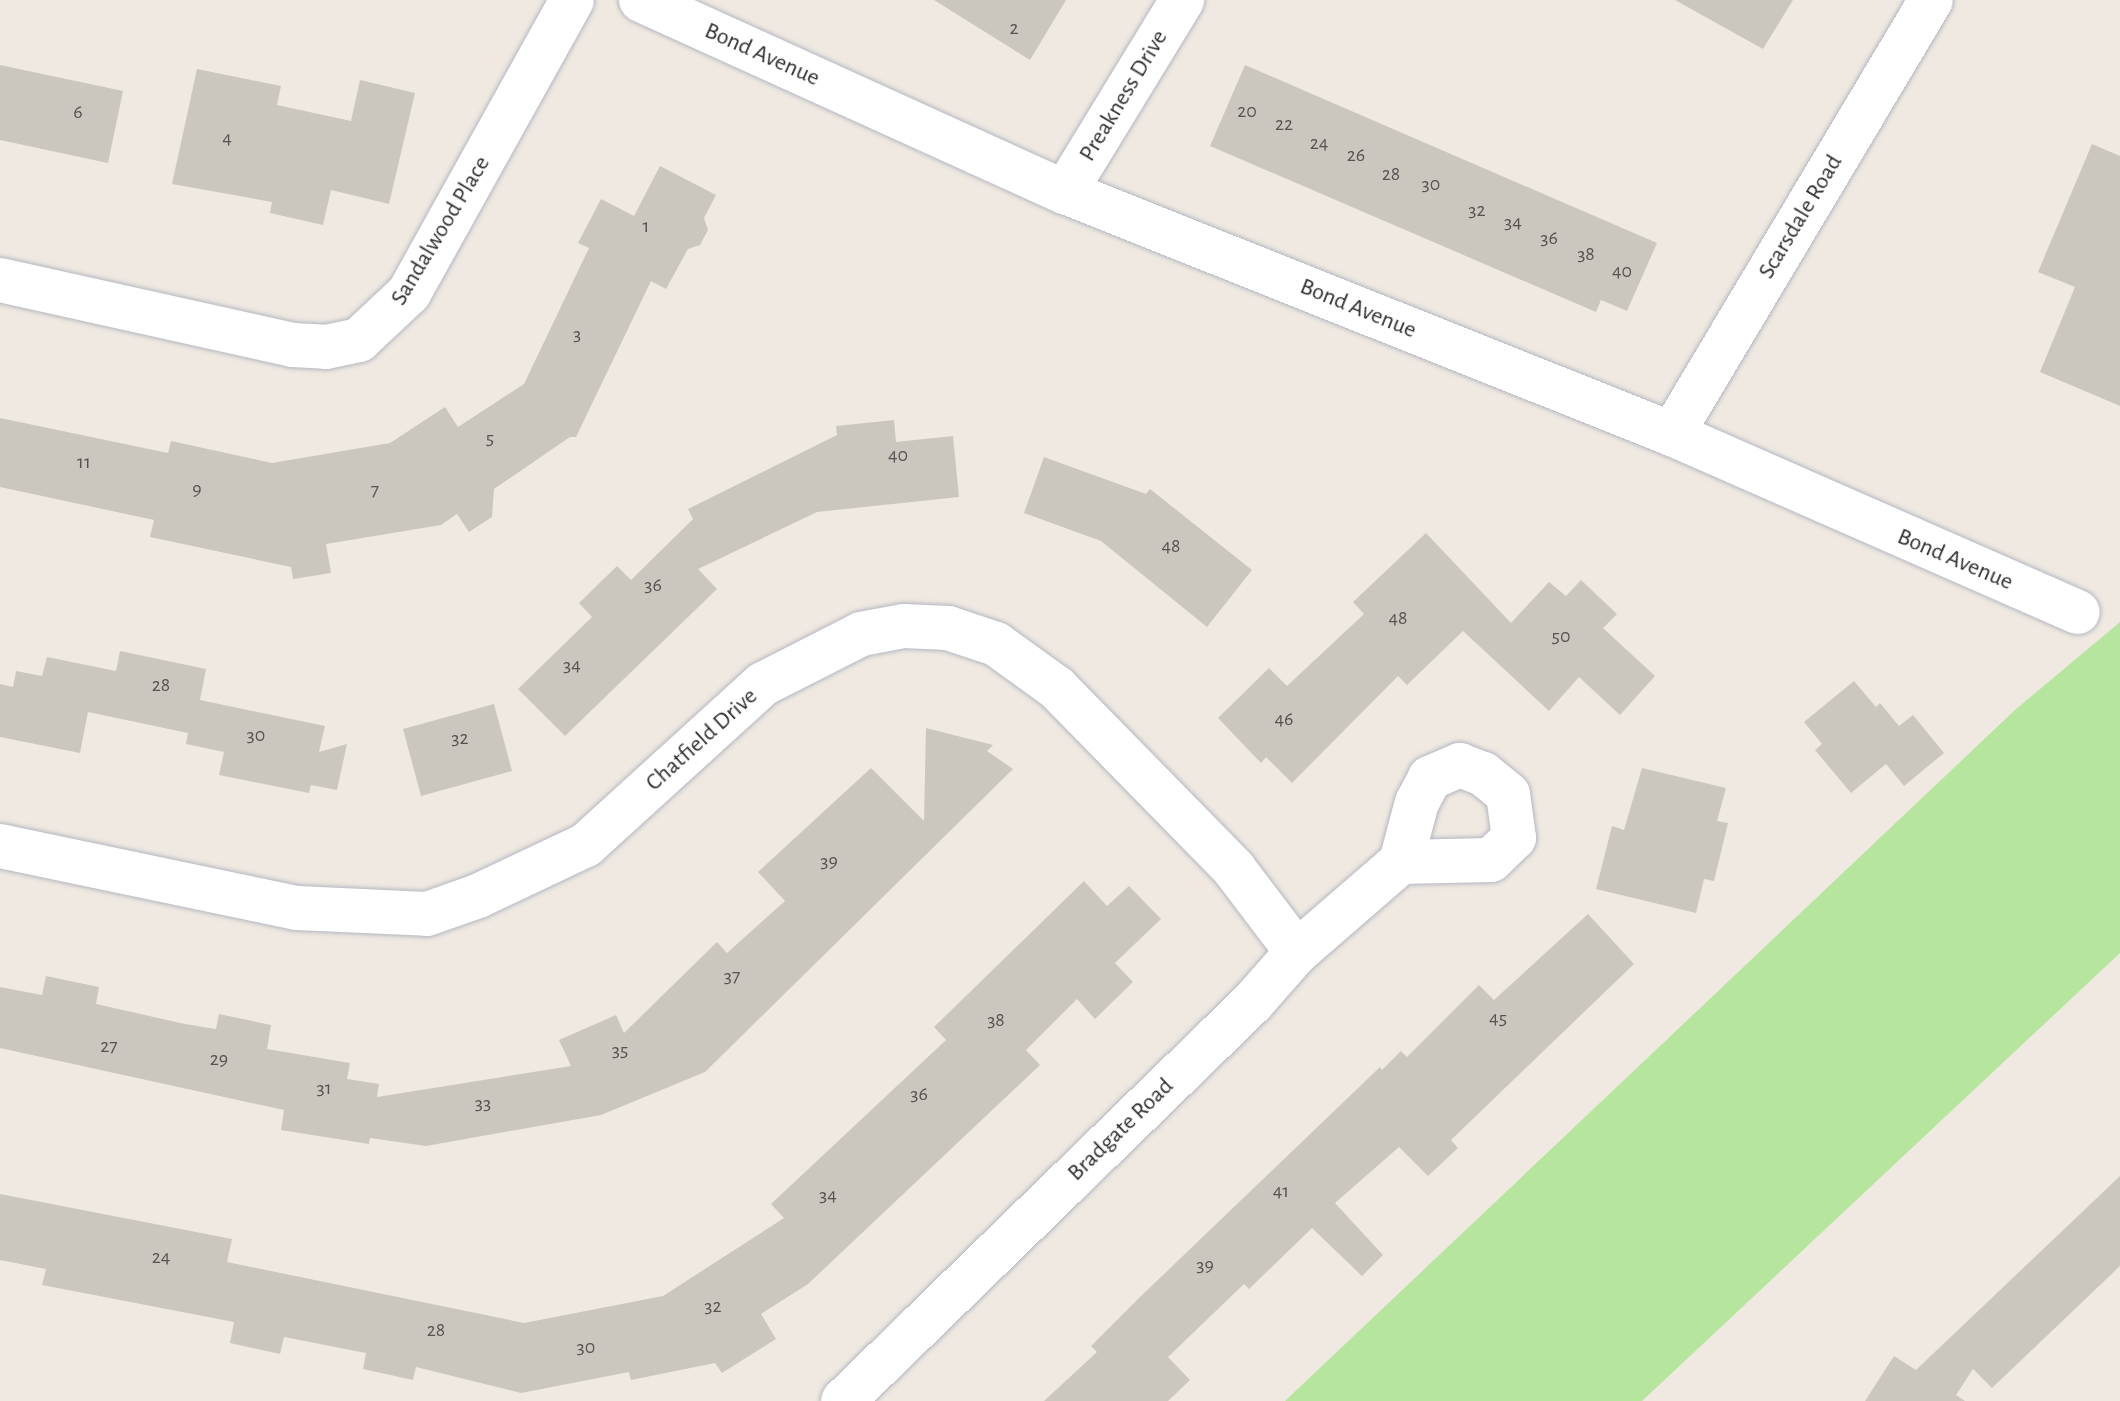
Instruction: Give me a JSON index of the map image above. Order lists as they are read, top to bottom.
{
  "streets": {
    "street": [
      "Bond Avenue",
      "Preakness Drive",
      "Scarsdale Road",
      "Sandalwood Place",
      "Chatfield Drive",
      "Bradgate Road"
    ]
  },
  "crossings": [
    ["Bond Avenue", "Preakness Drive"],
    ["Bond Avenue", "Scarsdale Road"],
    ["Chatfield Drive", "Bradgate Road"]
  ],
  "house_numbers": [
    "2",
    "20",
    "6",
    "22",
    "4",
    "24",
    "26",
    "28",
    "30",
    "32",
    "34",
    "1",
    "36",
    "38",
    "40",
    "3",
    "5",
    "40",
    "11",
    "9",
    "7",
    "48",
    "36",
    "48",
    "50",
    "34",
    "28",
    "46",
    "30",
    "32",
    "39",
    "37",
    "45",
    "38",
    "27",
    "35",
    "29",
    "31",
    "36",
    "33",
    "41",
    "34",
    "24",
    "39",
    "32",
    "28",
    "30"
  ]
}
